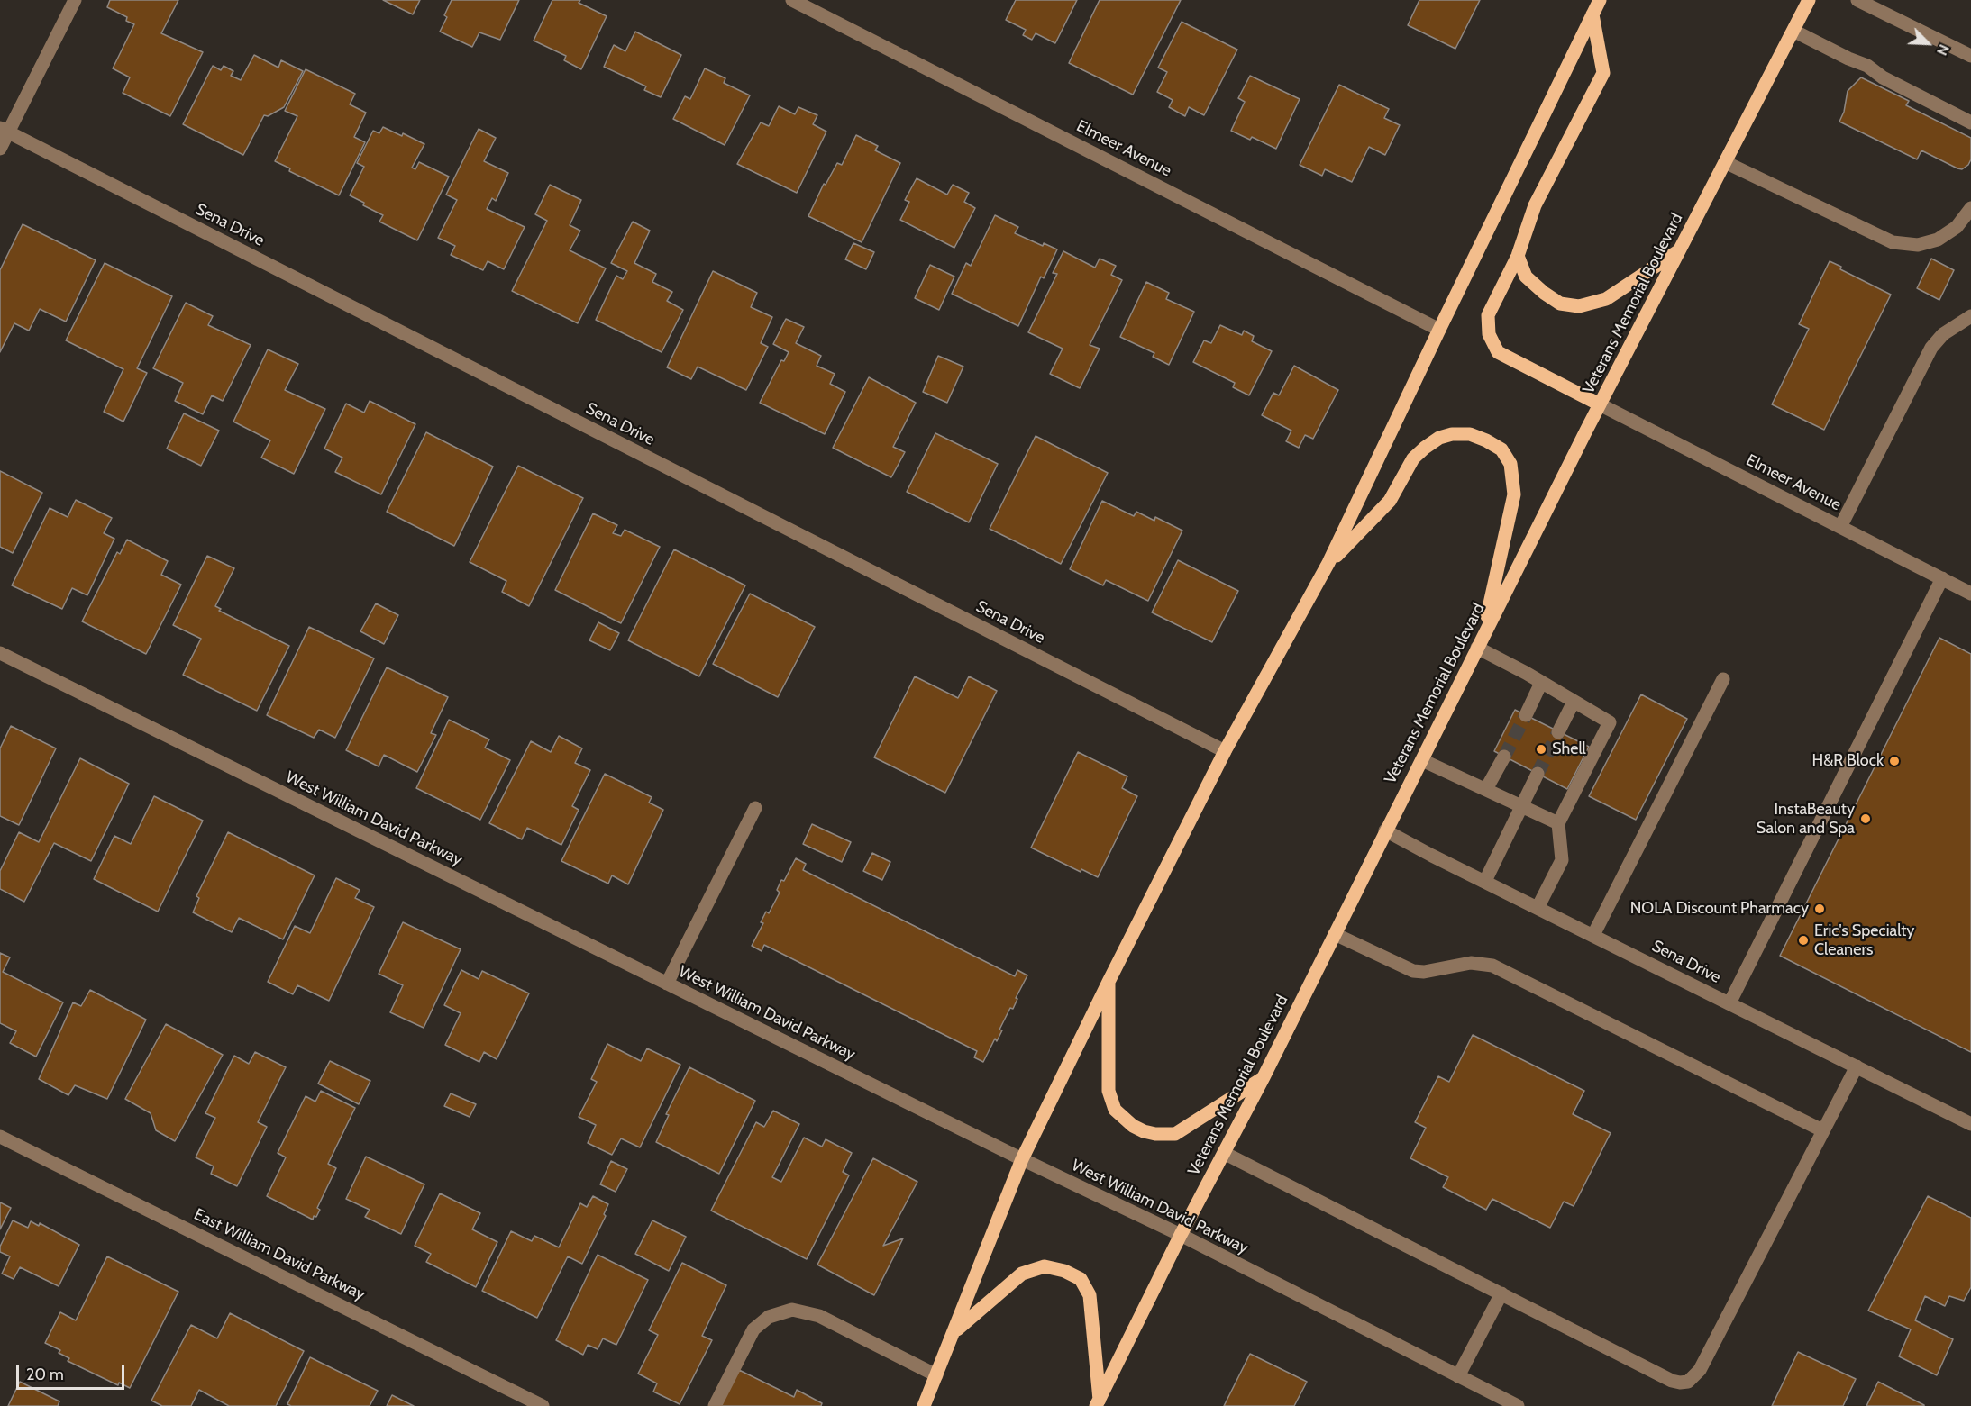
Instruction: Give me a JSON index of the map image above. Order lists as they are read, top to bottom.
{
  "streets": {
    "main road": ["Veterans Memorial Boulevard"],
    "street": [
      "Elmeer Avenue",
      "Sena Drive",
      "West William David Parkway",
      "East William David Parkway"
    ]
  },
  "crossings": [
    ["Elmeer Avenue", "Veterans Memorial Boulevard"],
    ["Sena Drive", "Veterans Memorial Boulevard"],
    ["Veterans Memorial Boulevard", "West William David Parkway"]
  ],
  "places": [
    "Shell",
    "H&R Block",
    "InstaBeauty Salon and Spa",
    "NOLA Discount Pharmacy",
    "Eric's Specialty Cleaners"
  ],
  "scale_bar": "20 m",
  "north": "bottom right"
}
